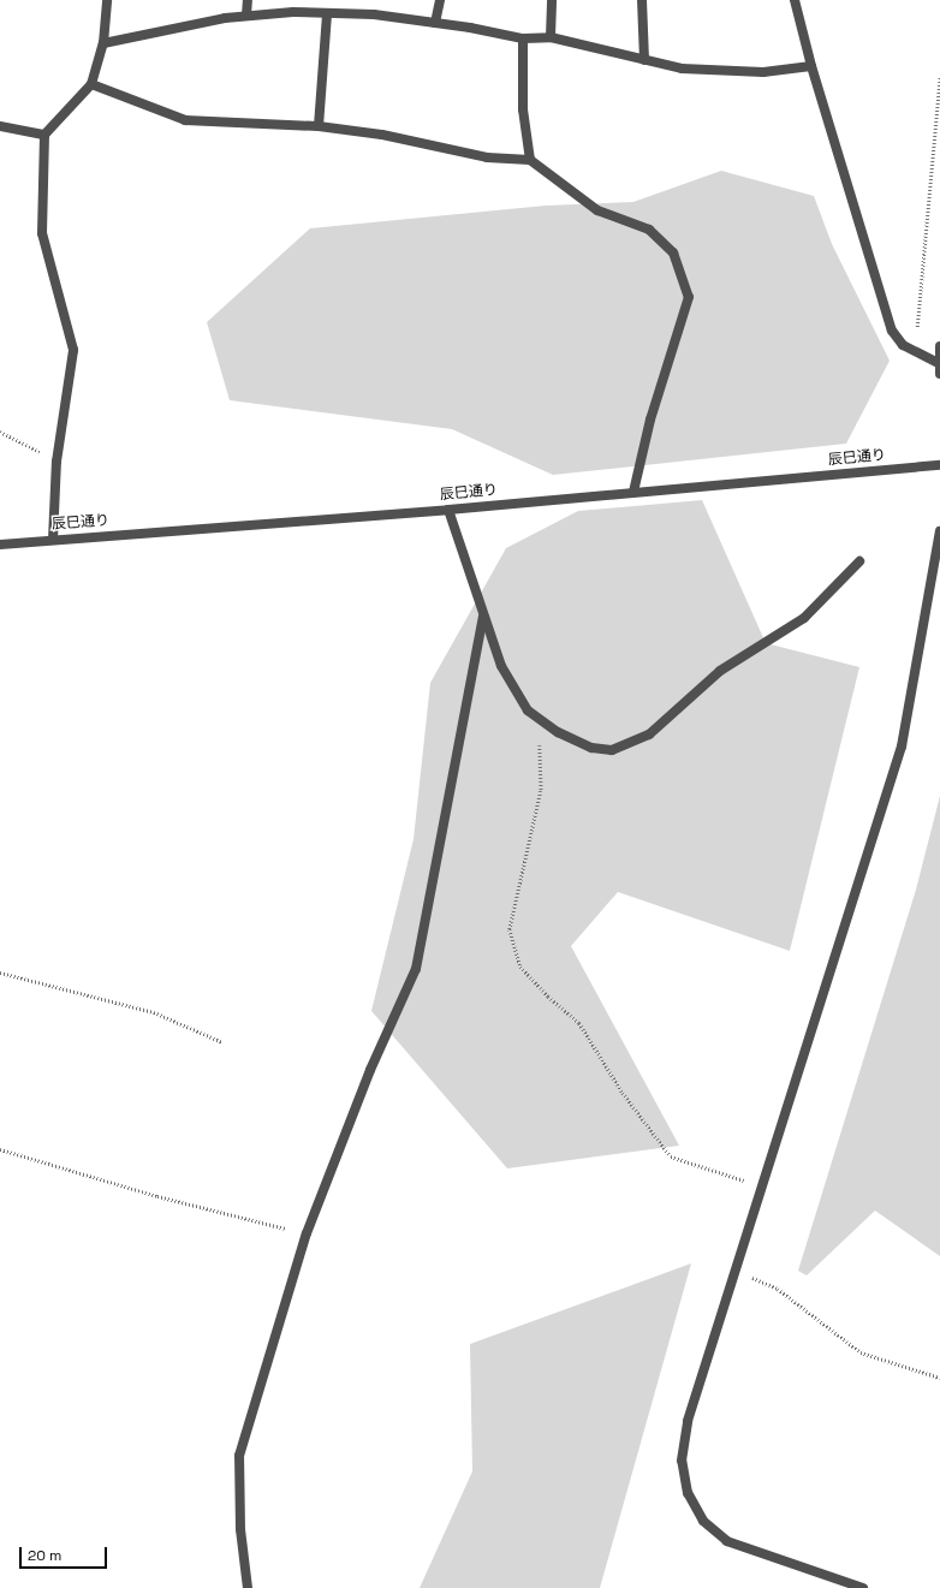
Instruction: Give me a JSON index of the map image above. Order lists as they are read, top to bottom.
{
  "streets": {
    "street": ["辰巳通り"]
  },
  "scale_bar": "20 m"
}
